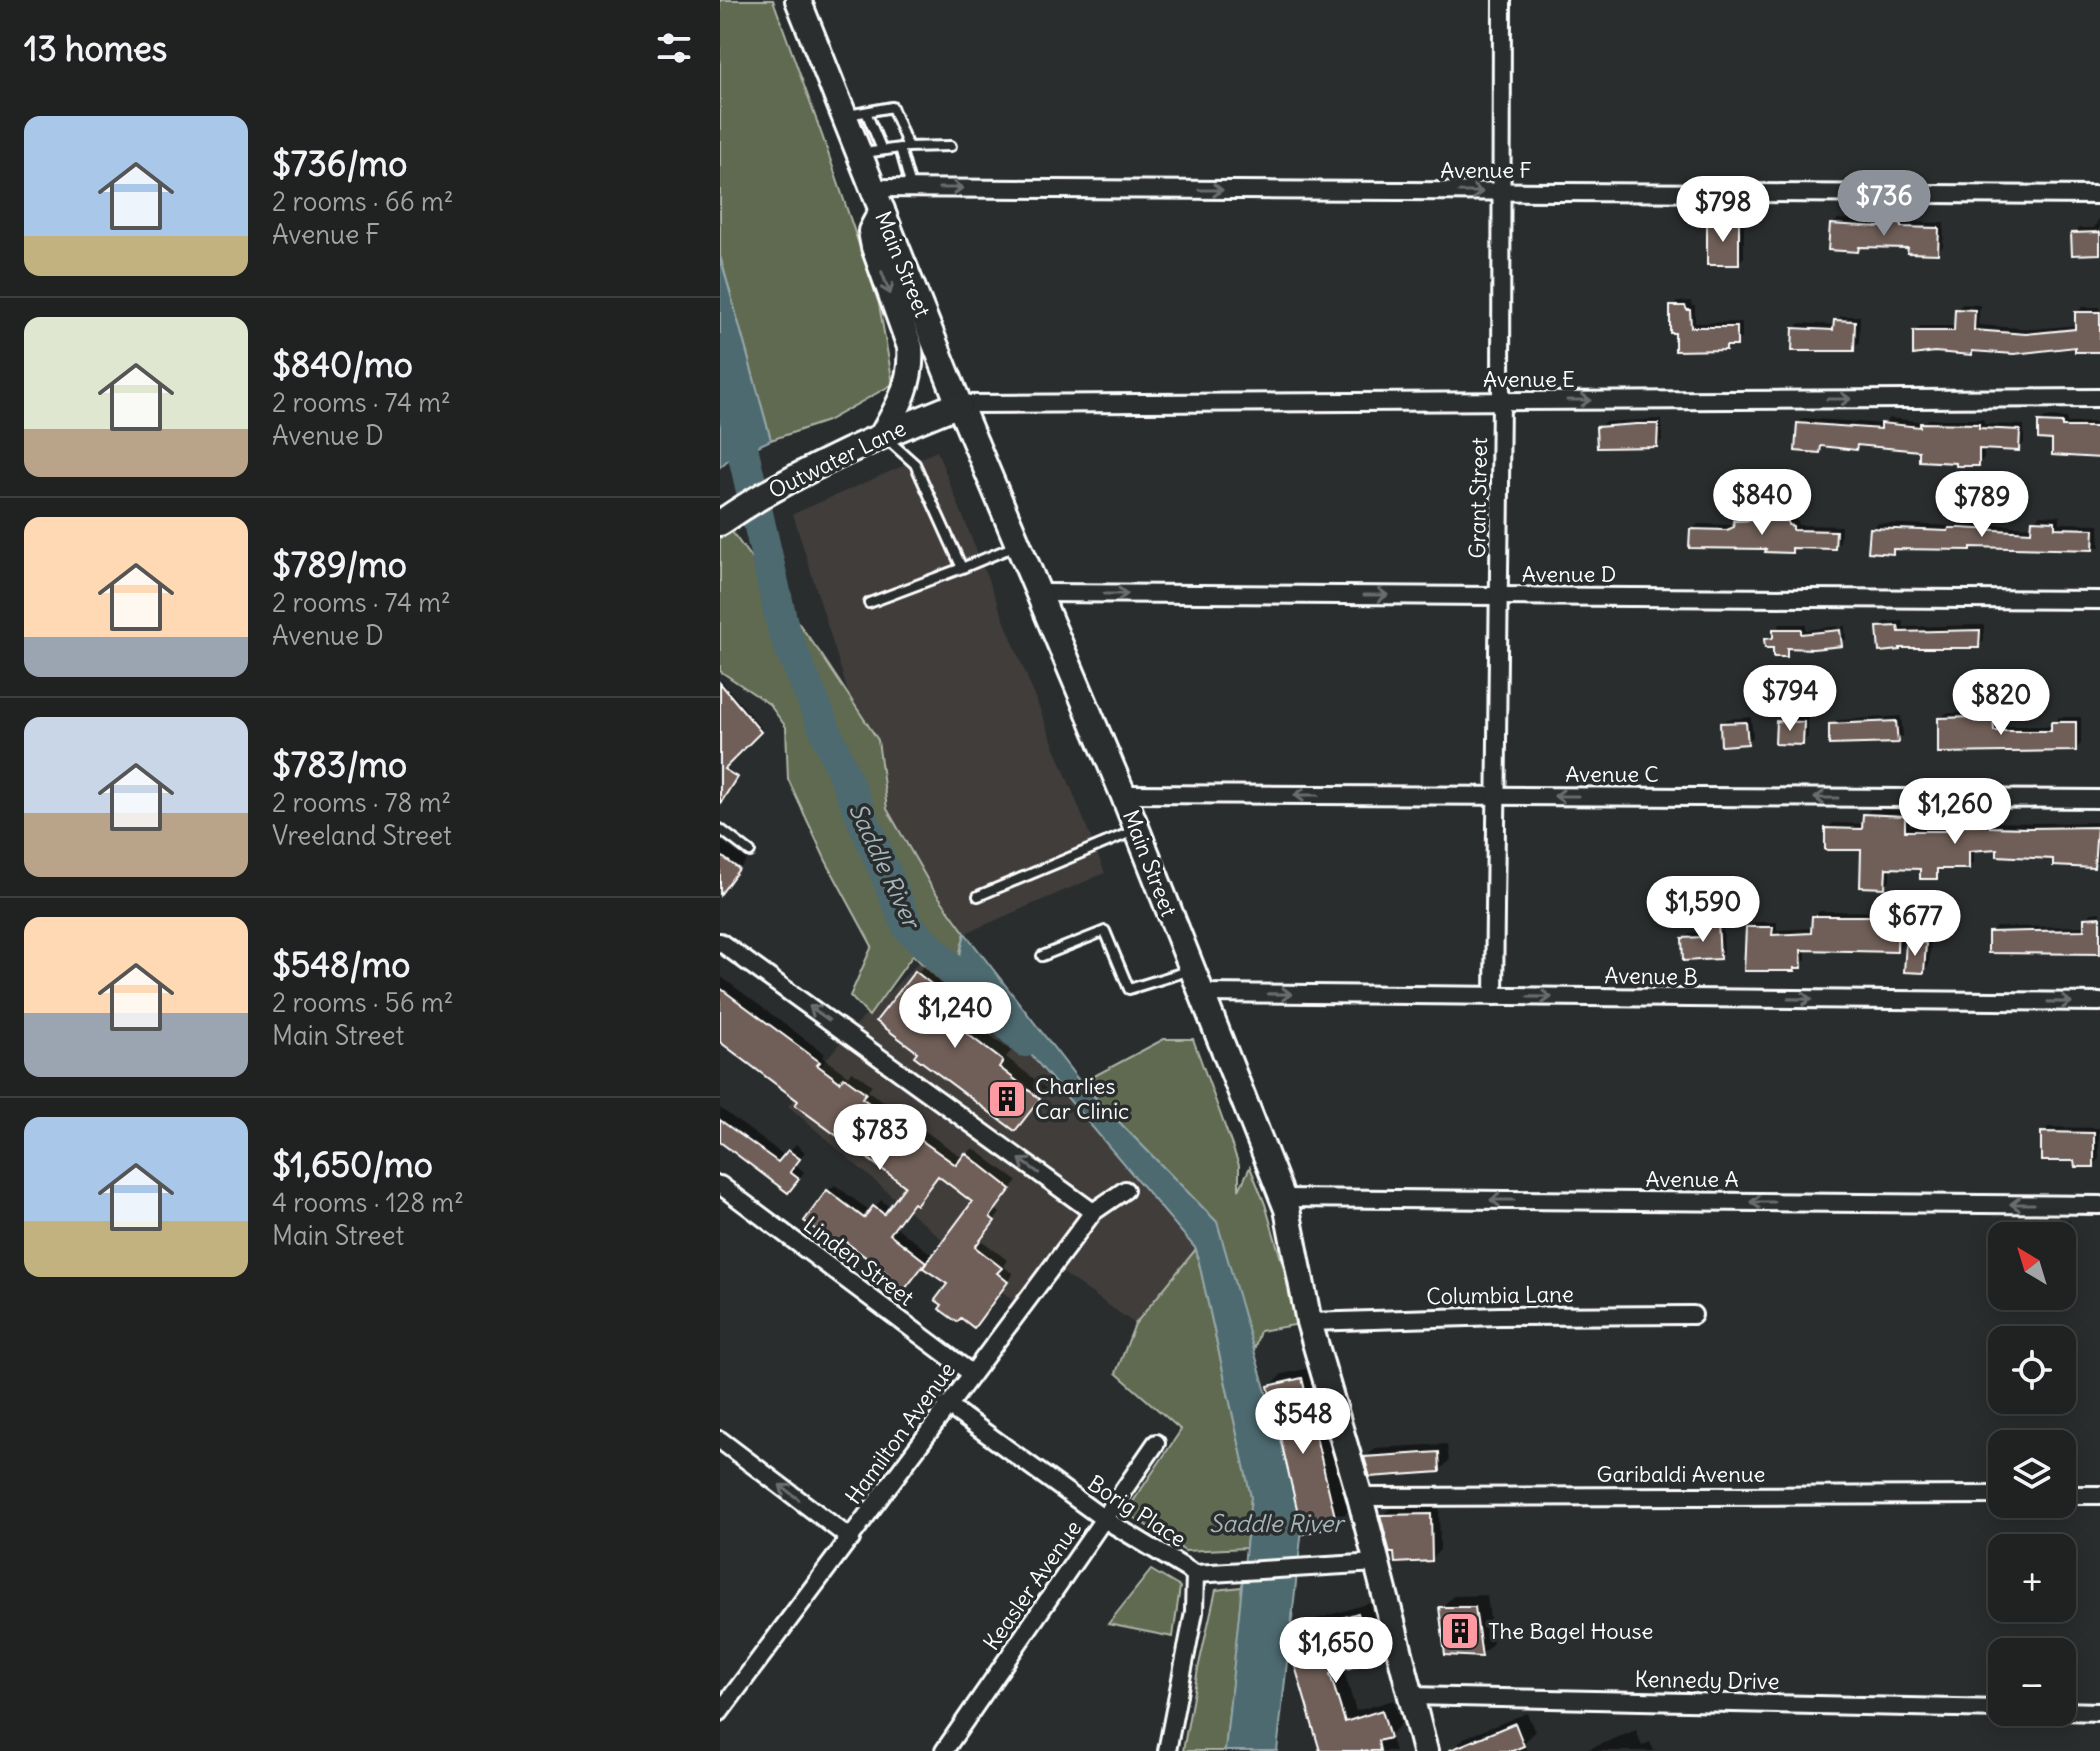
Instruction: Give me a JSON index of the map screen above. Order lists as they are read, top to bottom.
{
  "streets": {
    "street": [
      "Avenue F",
      "Main Street",
      "Avenue E",
      "Outwater Lane",
      "Grant Street",
      "Avenue D",
      "Avenue C",
      "Avenue B",
      "Avenue A",
      "Linden Street",
      "Columbia Lane",
      "Hamilton Avenue",
      "Garibaldi Avenue",
      "Borig Place",
      "Keasler Avenue",
      "Kennedy Drive"
    ]
  },
  "crossings": [
    ["Avenue F", "Main Street"],
    ["Avenue F", "Grant Street"],
    ["Main Street", "Avenue E"],
    ["Main Street", "Outwater Lane"],
    ["Main Street", "Avenue D"],
    ["Main Street", "Avenue C"],
    ["Main Street", "Avenue B"],
    ["Main Street", "Avenue A"],
    ["Main Street", "Columbia Lane"],
    ["Main Street", "Garibaldi Avenue"],
    ["Main Street", "Borig Place"],
    ["Main Street", "Kennedy Drive"],
    ["Avenue E", "Outwater Lane"],
    ["Avenue E", "Grant Street"],
    ["Grant Street", "Avenue D"],
    ["Grant Street", "Avenue C"],
    ["Grant Street", "Avenue B"],
    ["Linden Street", "Hamilton Avenue"],
    ["Hamilton Avenue", "Borig Place"],
    ["Borig Place", "Keasler Avenue"]
  ],
  "one_way": [
    "Avenue F",
    "Avenue E",
    "Avenue D",
    "Avenue C",
    "Avenue B",
    "Avenue A"
  ],
  "water": ["Saddle River"],
  "places": {
    "building": ["Charlies Car Clinic", "The Bagel House"]
  },
  "north": "top left",
  "page": {
    "heading": "13 homes",
    "list": [
      {
        "name": "$736/mo",
        "note": "2 rooms · 66 m² · Avenue F"
      },
      {
        "name": "$840/mo",
        "note": "2 rooms · 74 m² · Avenue D"
      },
      {
        "name": "$789/mo",
        "note": "2 rooms · 74 m² · Avenue D"
      },
      {
        "name": "$783/mo",
        "note": "2 rooms · 78 m² · Vreeland Street"
      },
      {
        "name": "$548/mo",
        "note": "2 rooms · 56 m² · Main Street"
      },
      {
        "name": "$1,650/mo",
        "note": "4 rooms · 128 m² · Main Street"
      }
    ],
    "price": [
      "$736",
      "$798",
      "$840",
      "$789",
      "$794",
      "$820",
      "$1,260",
      "$1,590",
      "$677",
      "$1,240",
      "$783",
      "$548",
      "$1,650"
    ],
    "map_buttons": ["+", "−"]
  }
}
